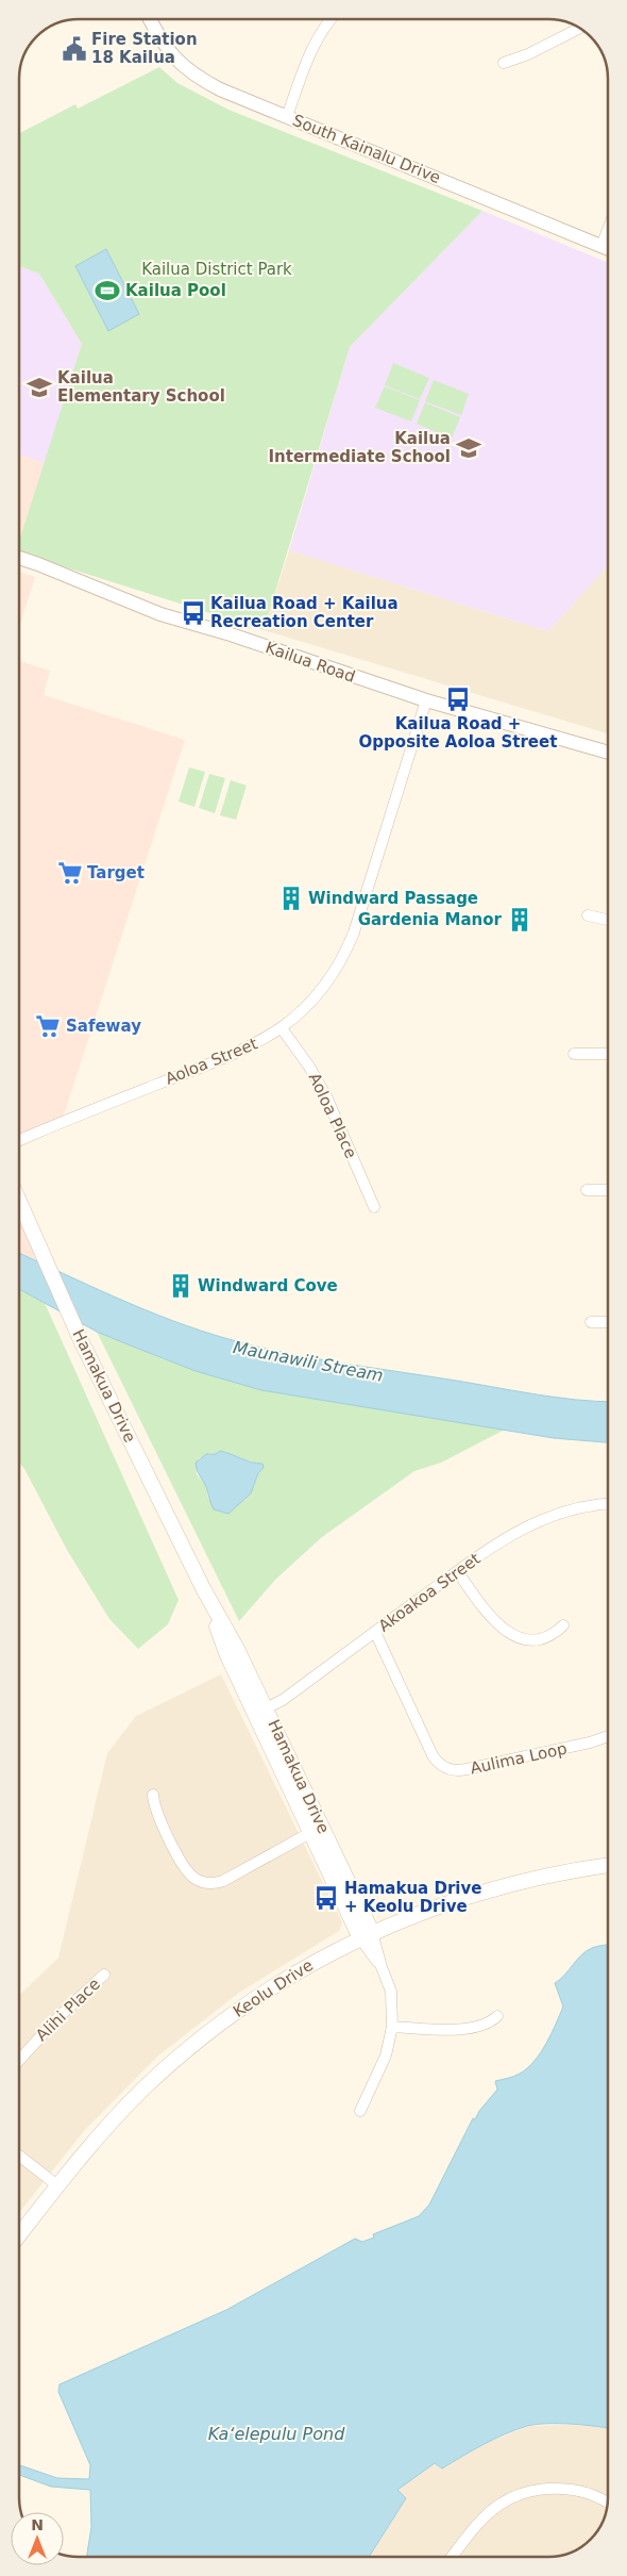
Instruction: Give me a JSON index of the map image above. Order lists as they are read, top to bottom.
{
  "streets": {
    "main road": ["Hamakua Drive", "Keolu Drive"],
    "street": [
      "South Kainalu Drive",
      "Kailua Road",
      "Aoloa Street",
      "Aoloa Place",
      "Akoakoa Street",
      "Aulima Loop",
      "Alihi Place"
    ]
  },
  "crossings": [
    ["Kailua Road", "Aoloa Street"],
    ["Aoloa Street", "Aoloa Place"],
    ["Hamakua Drive", "Akoakoa Street"],
    ["Hamakua Drive", "Keolu Drive"],
    ["Akoakoa Street", "Aulima Loop"]
  ],
  "water": ["Maunawili Stream", "Kaʻelepulu Pond"],
  "parks": ["Kailua District Park"],
  "places": {
    "public building": ["Fire Station 18 Kailua"],
    "sports": ["Kailua Pool"],
    "school or university": ["Kailua Elementary School", "Kailua Intermediate School"],
    "bus stop": ["Kailua Road + Kailua Recreation Center", "Kailua Road + Opposite Aoloa Street", "Hamakua Drive + Keolu Drive"],
    "supermarket": ["Target", "Safeway"],
    "building": ["Windward Passage", "Gardenia Manor", "Windward Cove"]
  },
  "north": "top"
}
